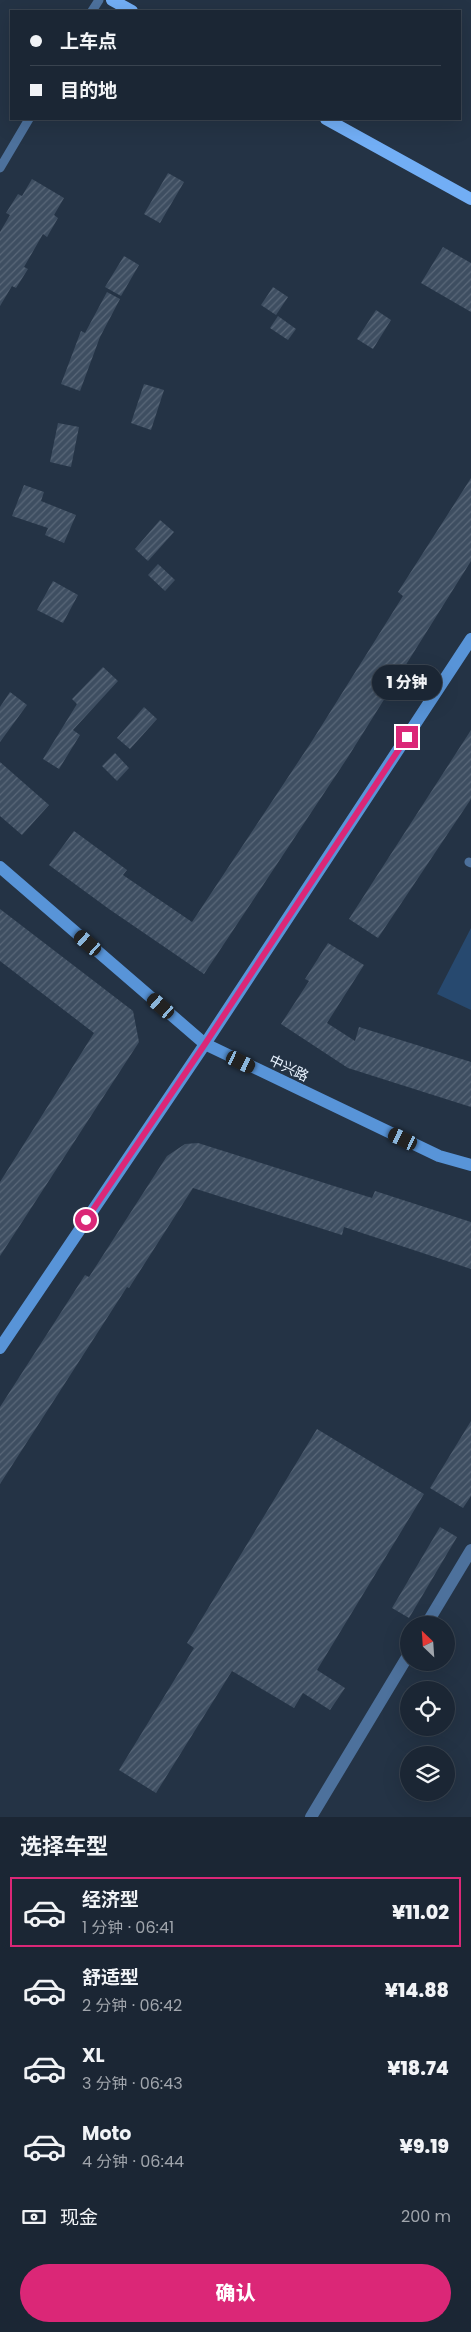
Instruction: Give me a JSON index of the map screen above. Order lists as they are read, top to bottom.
{
  "streets": {
    "main road": ["中兴路"]
  },
  "north": "top left",
  "page": {
    "banner": ["上车点", "目的地"],
    "bubble": "1 分钟",
    "heading": "选择车型",
    "list": [
      {
        "name": "经济型",
        "note": "1 分钟 · 06:41",
        "value": "¥11.02"
      },
      {
        "name": "舒适型",
        "note": "2 分钟 · 06:42",
        "value": "¥14.88"
      },
      {
        "name": "XL",
        "note": "3 分钟 · 06:43",
        "value": "¥18.74"
      },
      {
        "name": "Moto",
        "note": "4 分钟 · 06:44",
        "value": "¥9.19"
      }
    ],
    "pay": ["现金", "200 m"],
    "buttons": "确认"
  }
}
